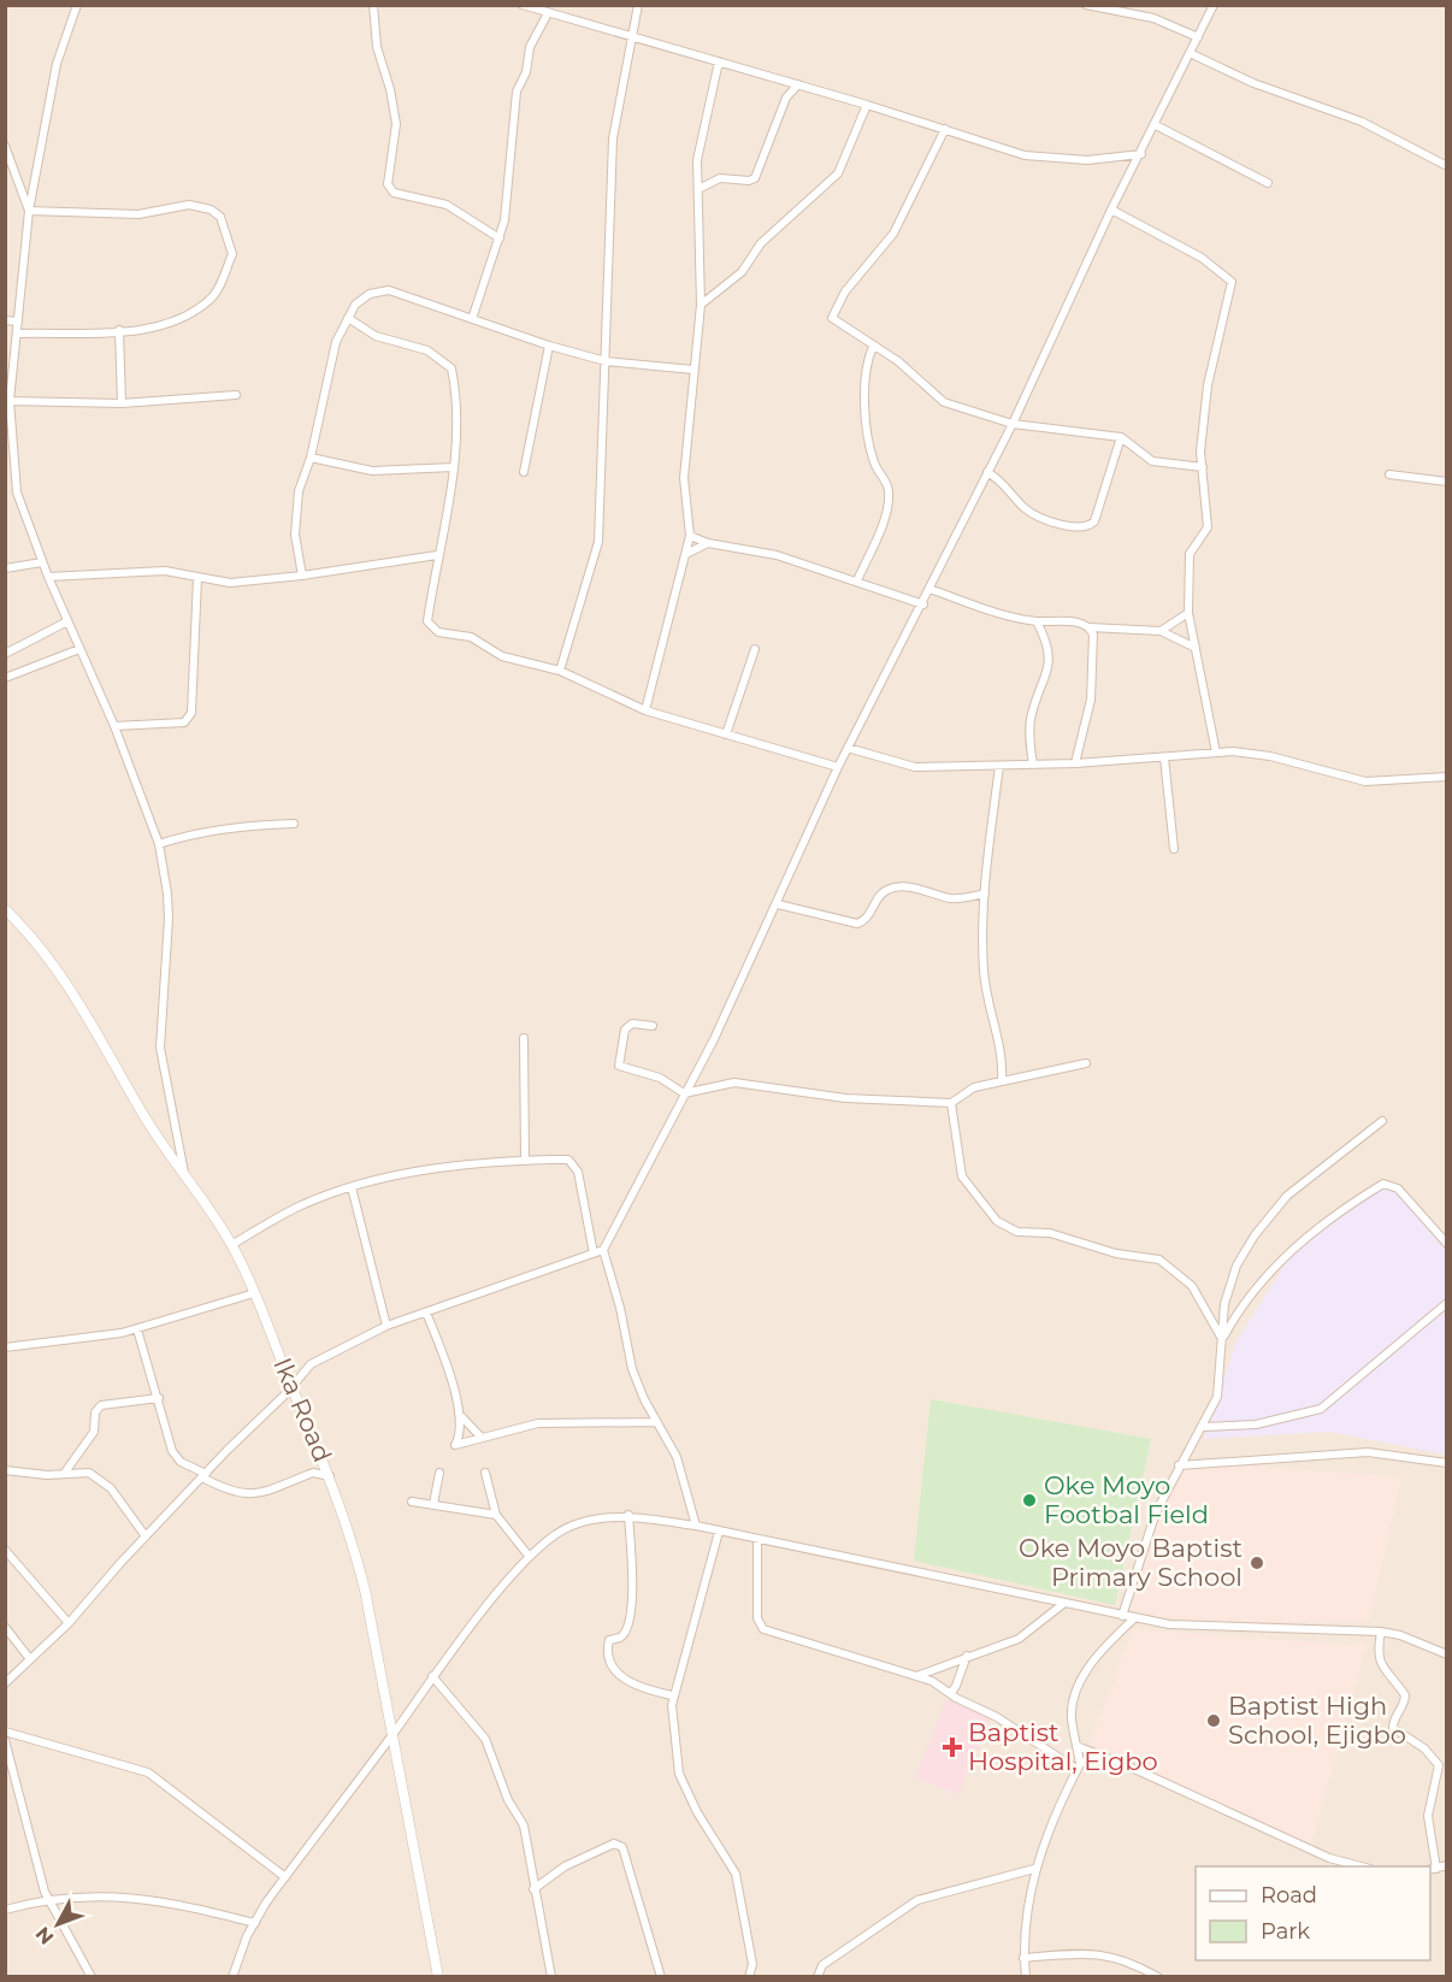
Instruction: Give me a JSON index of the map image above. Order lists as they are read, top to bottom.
{
  "streets": {
    "street": ["Ika Road"]
  },
  "places": {
    "other": ["Oke Moyo Footbal Field", "Oke Moyo Baptist Primary School", "Baptist High School, Ejigbo"],
    "health": ["Baptist Hospital, Eigbo"]
  },
  "legend": ["Road", "Park"],
  "north": "bottom left"
}
